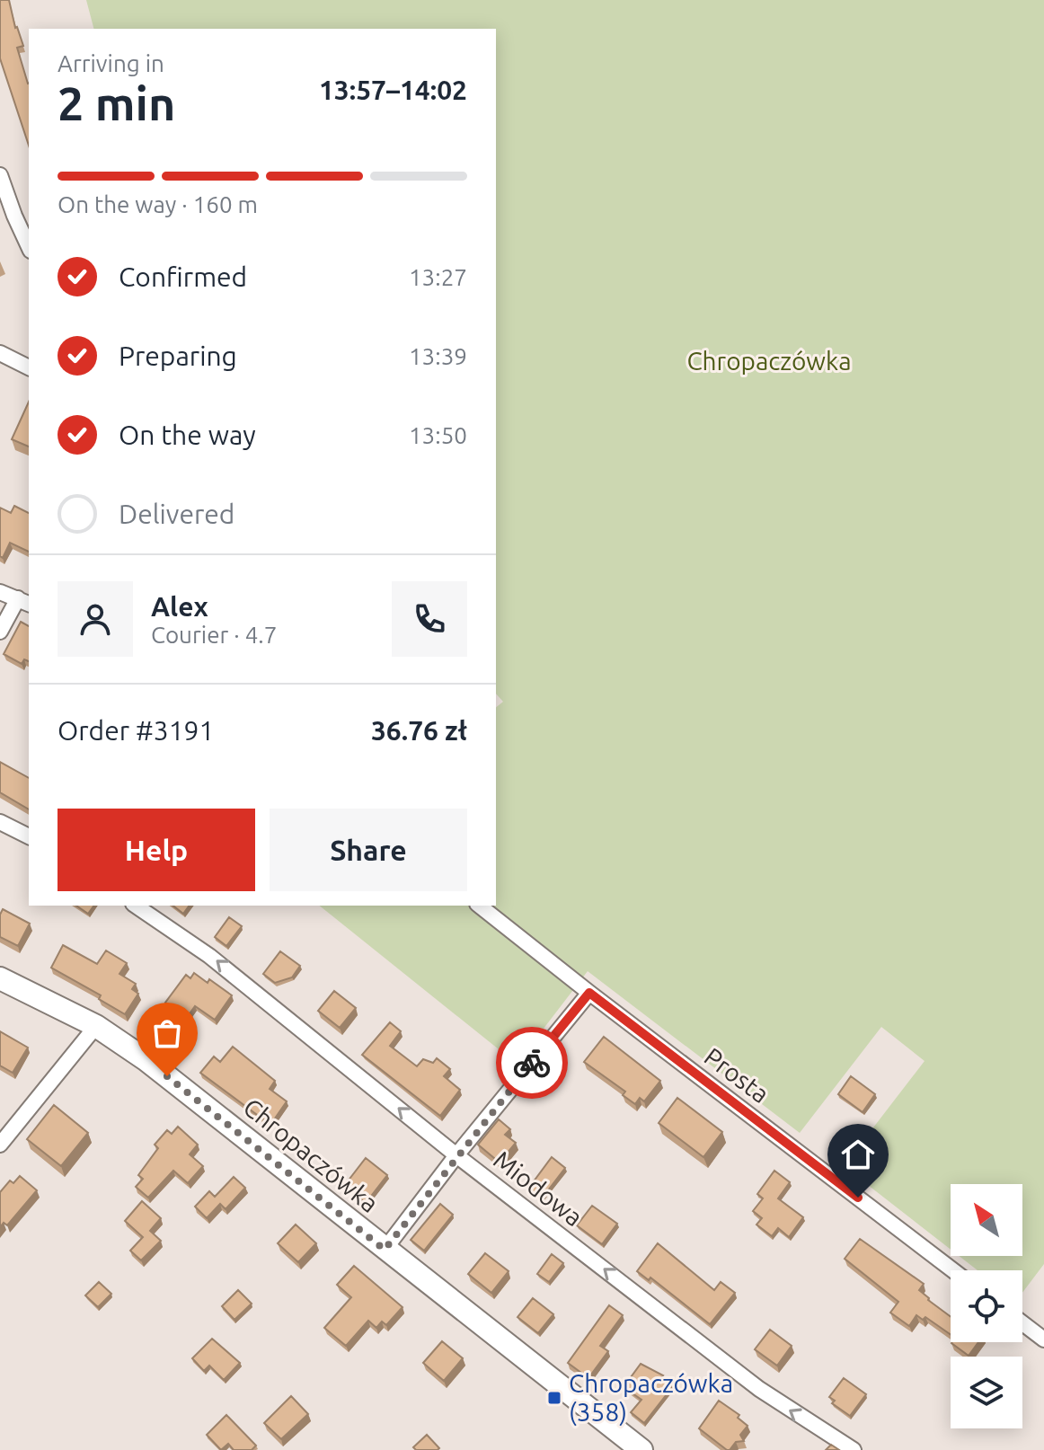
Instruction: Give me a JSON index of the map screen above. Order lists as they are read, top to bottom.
{
  "streets": {
    "street": ["Prosta", "Chropaczówka", "Miodowa"]
  },
  "one_way": ["Miodowa"],
  "parks": ["Chropaczówka"],
  "places": {
    "transit": ["Chropaczówka (358)"]
  },
  "north": "top left",
  "page": {
    "heading": ["2 min", "Arriving in", "13:57–14:02"],
    "panel": [
      "Alex",
      "Courier · 4.7",
      "Order #3191",
      "36.76 zł"
    ],
    "bar": "On the way · 160 m",
    "list": [
      ["Confirmed", "13:27"],
      ["Preparing", "13:39"],
      ["On the way", "13:50"],
      "Delivered"
    ],
    "buttons": ["Help", "Share"]
  }
}
